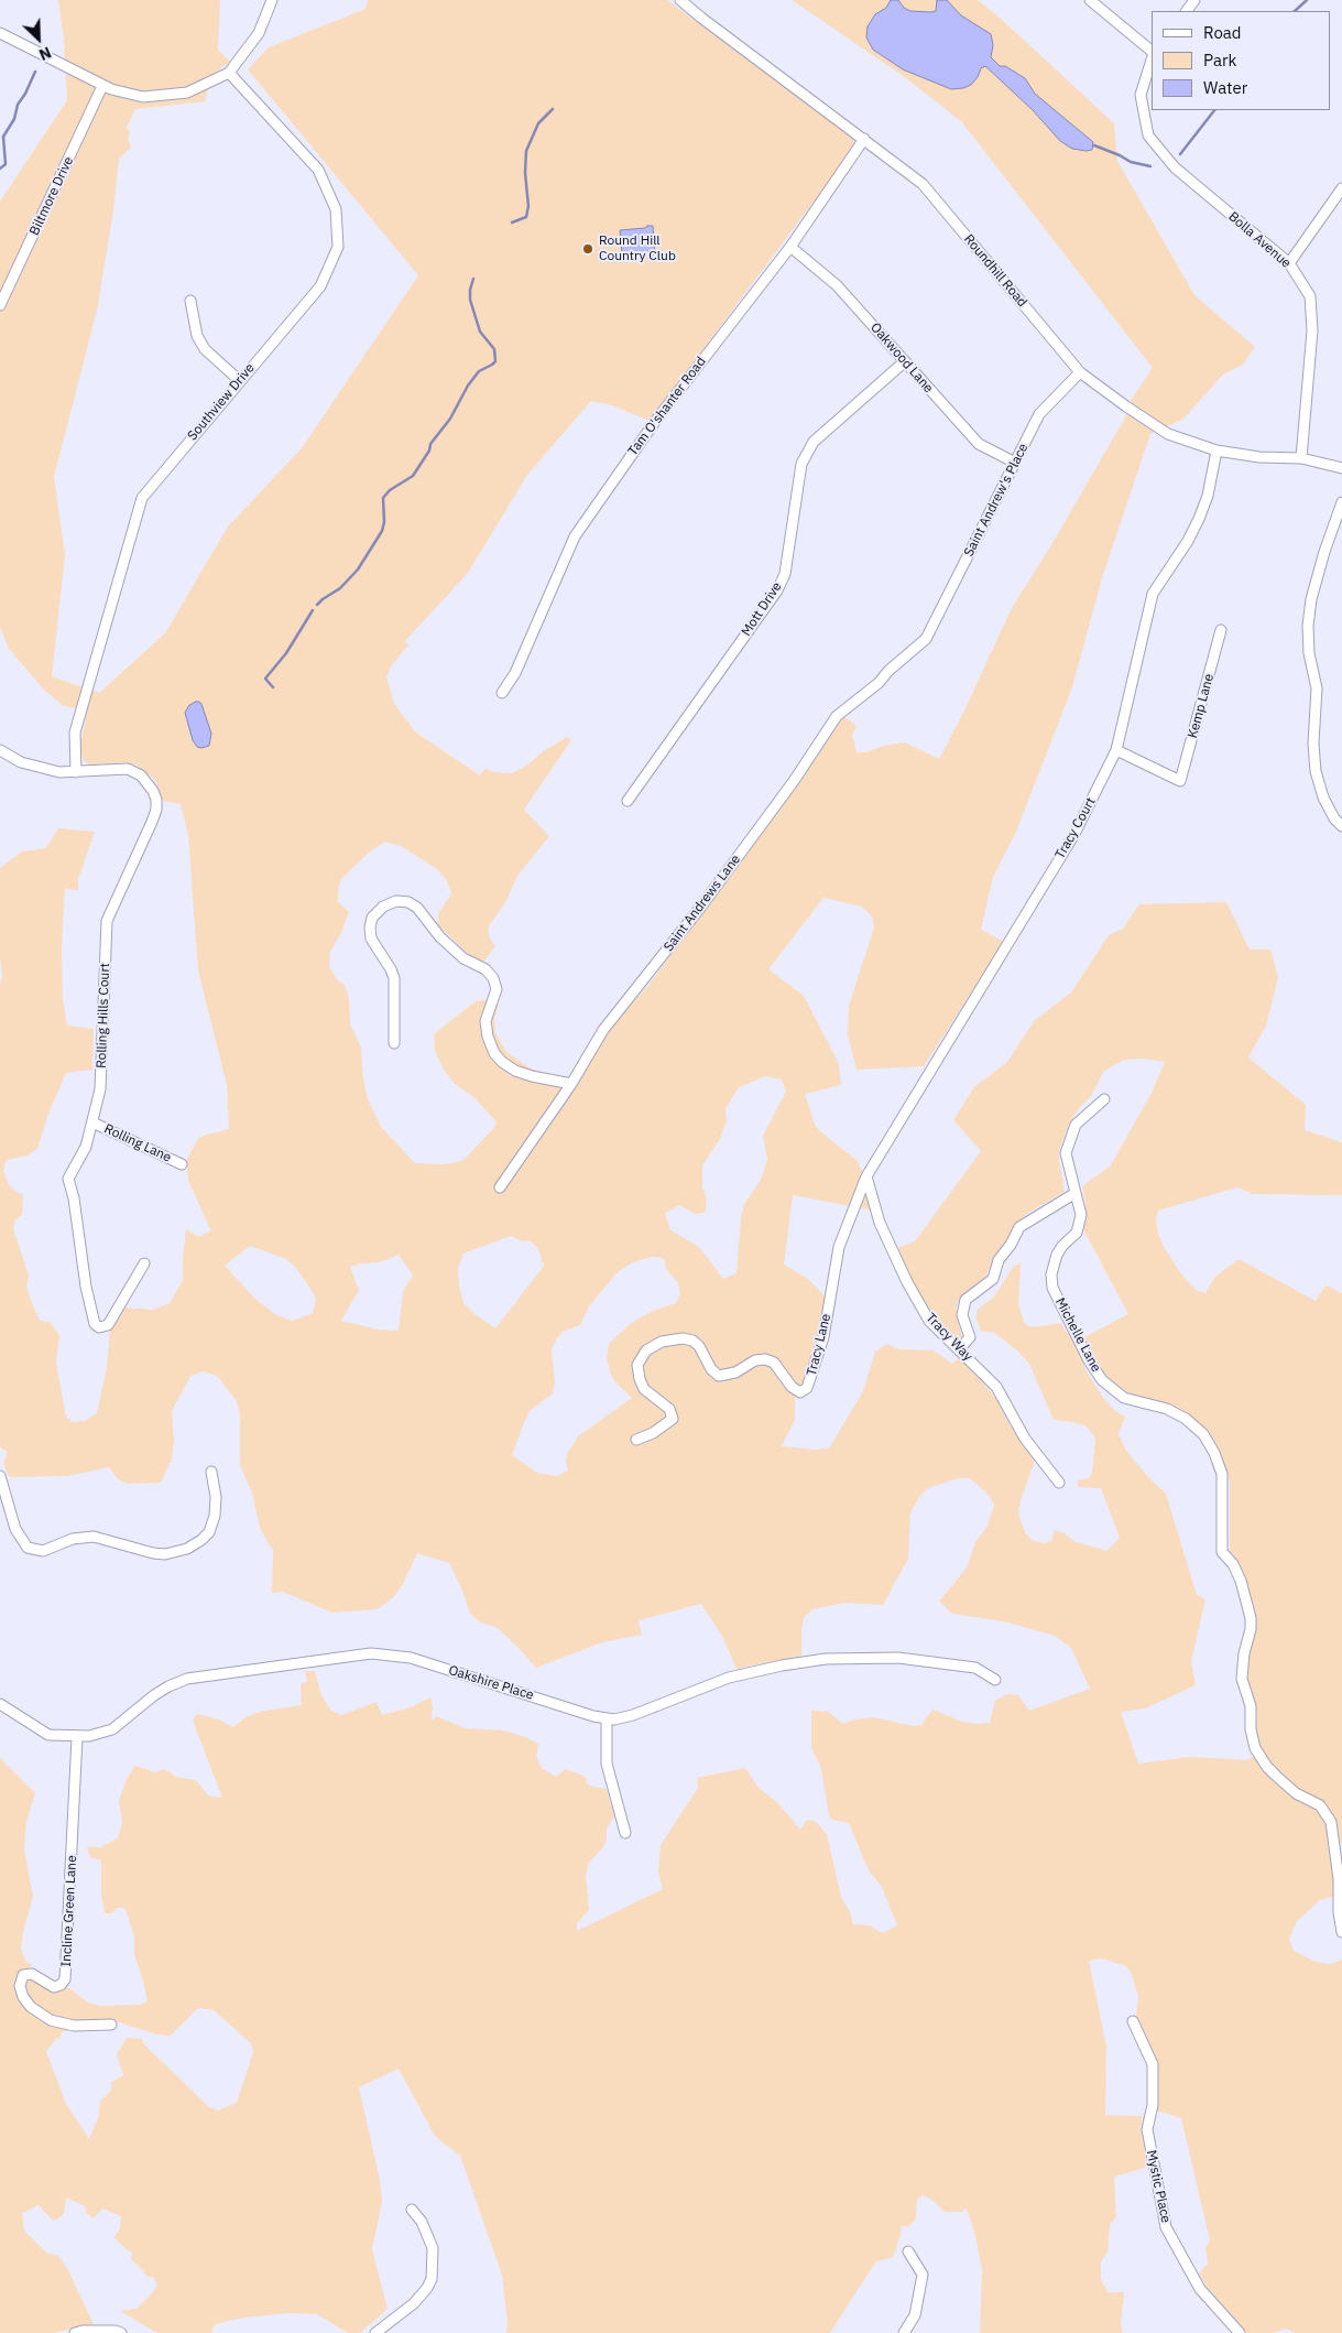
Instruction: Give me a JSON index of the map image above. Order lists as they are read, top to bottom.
{
  "streets": {
    "street": [
      "Biltmore Drive",
      "Bolla Avenue",
      "Roundhill Road",
      "Oakwood Lane",
      "Southview Drive",
      "Tam O'shanter Road",
      "Saint Andrew's Place",
      "Mott Drive",
      "Kemp Lane",
      "Tracy Court",
      "Saint Andrews Lane",
      "Rolling Hills Court",
      "Rolling Lane",
      "Michelle Lane",
      "Tracy Way",
      "Tracy Lane",
      "Oakshire Place",
      "Incline Green Lane",
      "Mystic Place"
    ]
  },
  "crossings": [
    ["Bolla Avenue", "Roundhill Road"],
    ["Roundhill Road", "Tam O'shanter Road"],
    ["Roundhill Road", "Saint Andrew's Place"],
    ["Roundhill Road", "Tracy Court"],
    ["Oakwood Lane", "Tam O'shanter Road"],
    ["Oakwood Lane", "Saint Andrew's Place"],
    ["Oakwood Lane", "Mott Drive"],
    ["Southview Drive", "Rolling Hills Court"],
    ["Saint Andrew's Place", "Saint Andrews Lane"],
    ["Kemp Lane", "Tracy Court"],
    ["Tracy Court", "Tracy Way"],
    ["Tracy Court", "Tracy Lane"],
    ["Rolling Hills Court", "Rolling Lane"],
    ["Tracy Way", "Tracy Lane"],
    ["Oakshire Place", "Incline Green Lane"]
  ],
  "places": ["Round Hill Country Club"],
  "legend": ["Road", "Park", "Water"],
  "north": "bottom right"
}
